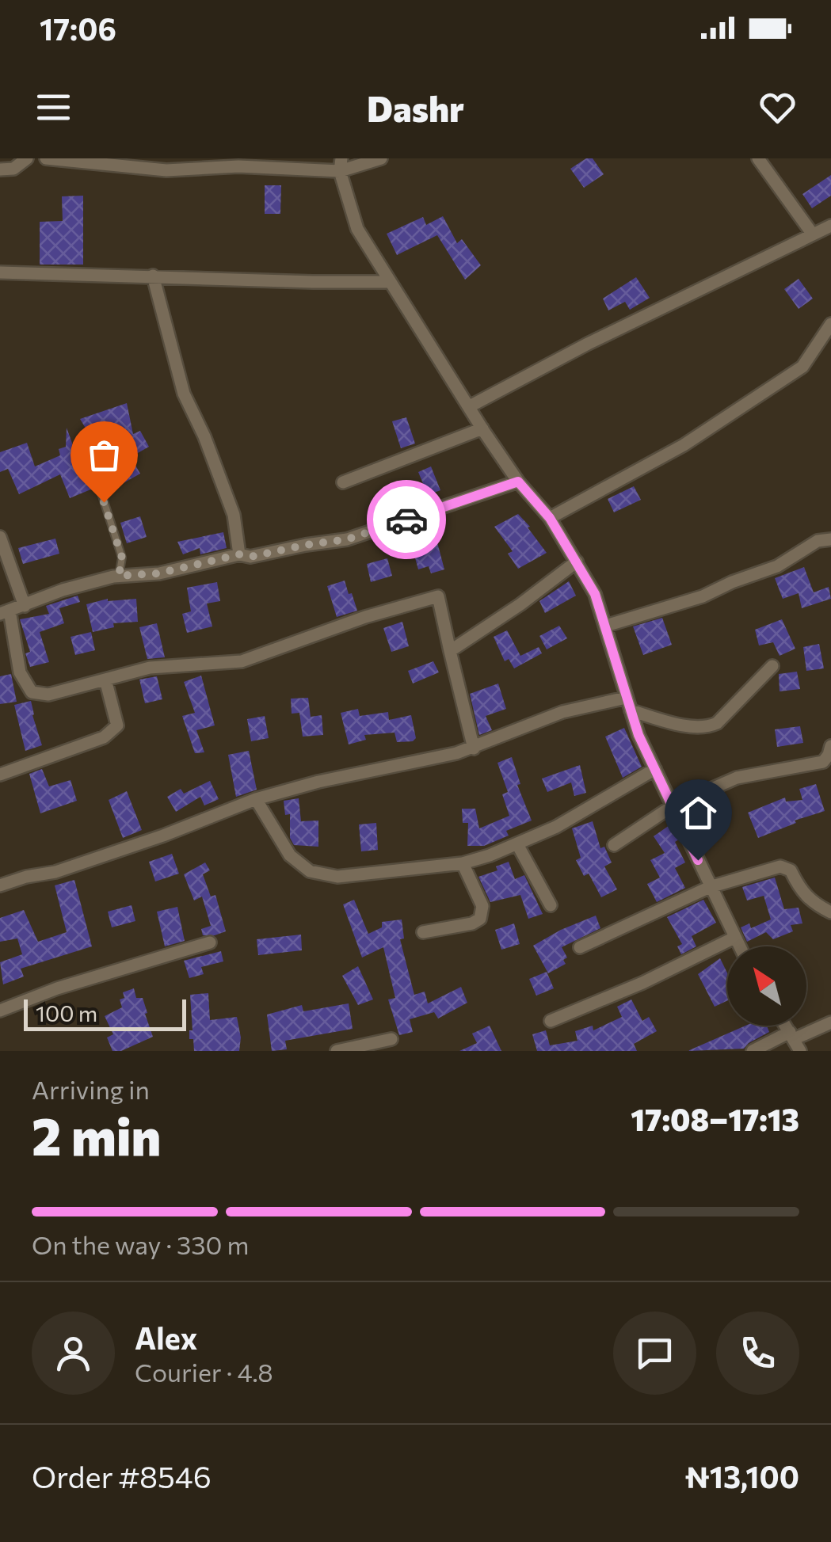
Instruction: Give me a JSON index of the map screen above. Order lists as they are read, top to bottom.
{
  "scale_bar": "100 m",
  "north": "top left",
  "page": {
    "status": "17:06",
    "header": "Dashr",
    "scale": "100 m",
    "heading": ["2 min", "Arriving in", "17:08–17:13"],
    "panel": [
      "Alex",
      "Courier · 4.8",
      "Order #8546",
      "₦13,100"
    ],
    "bar": "On the way · 330 m"
  }
}
